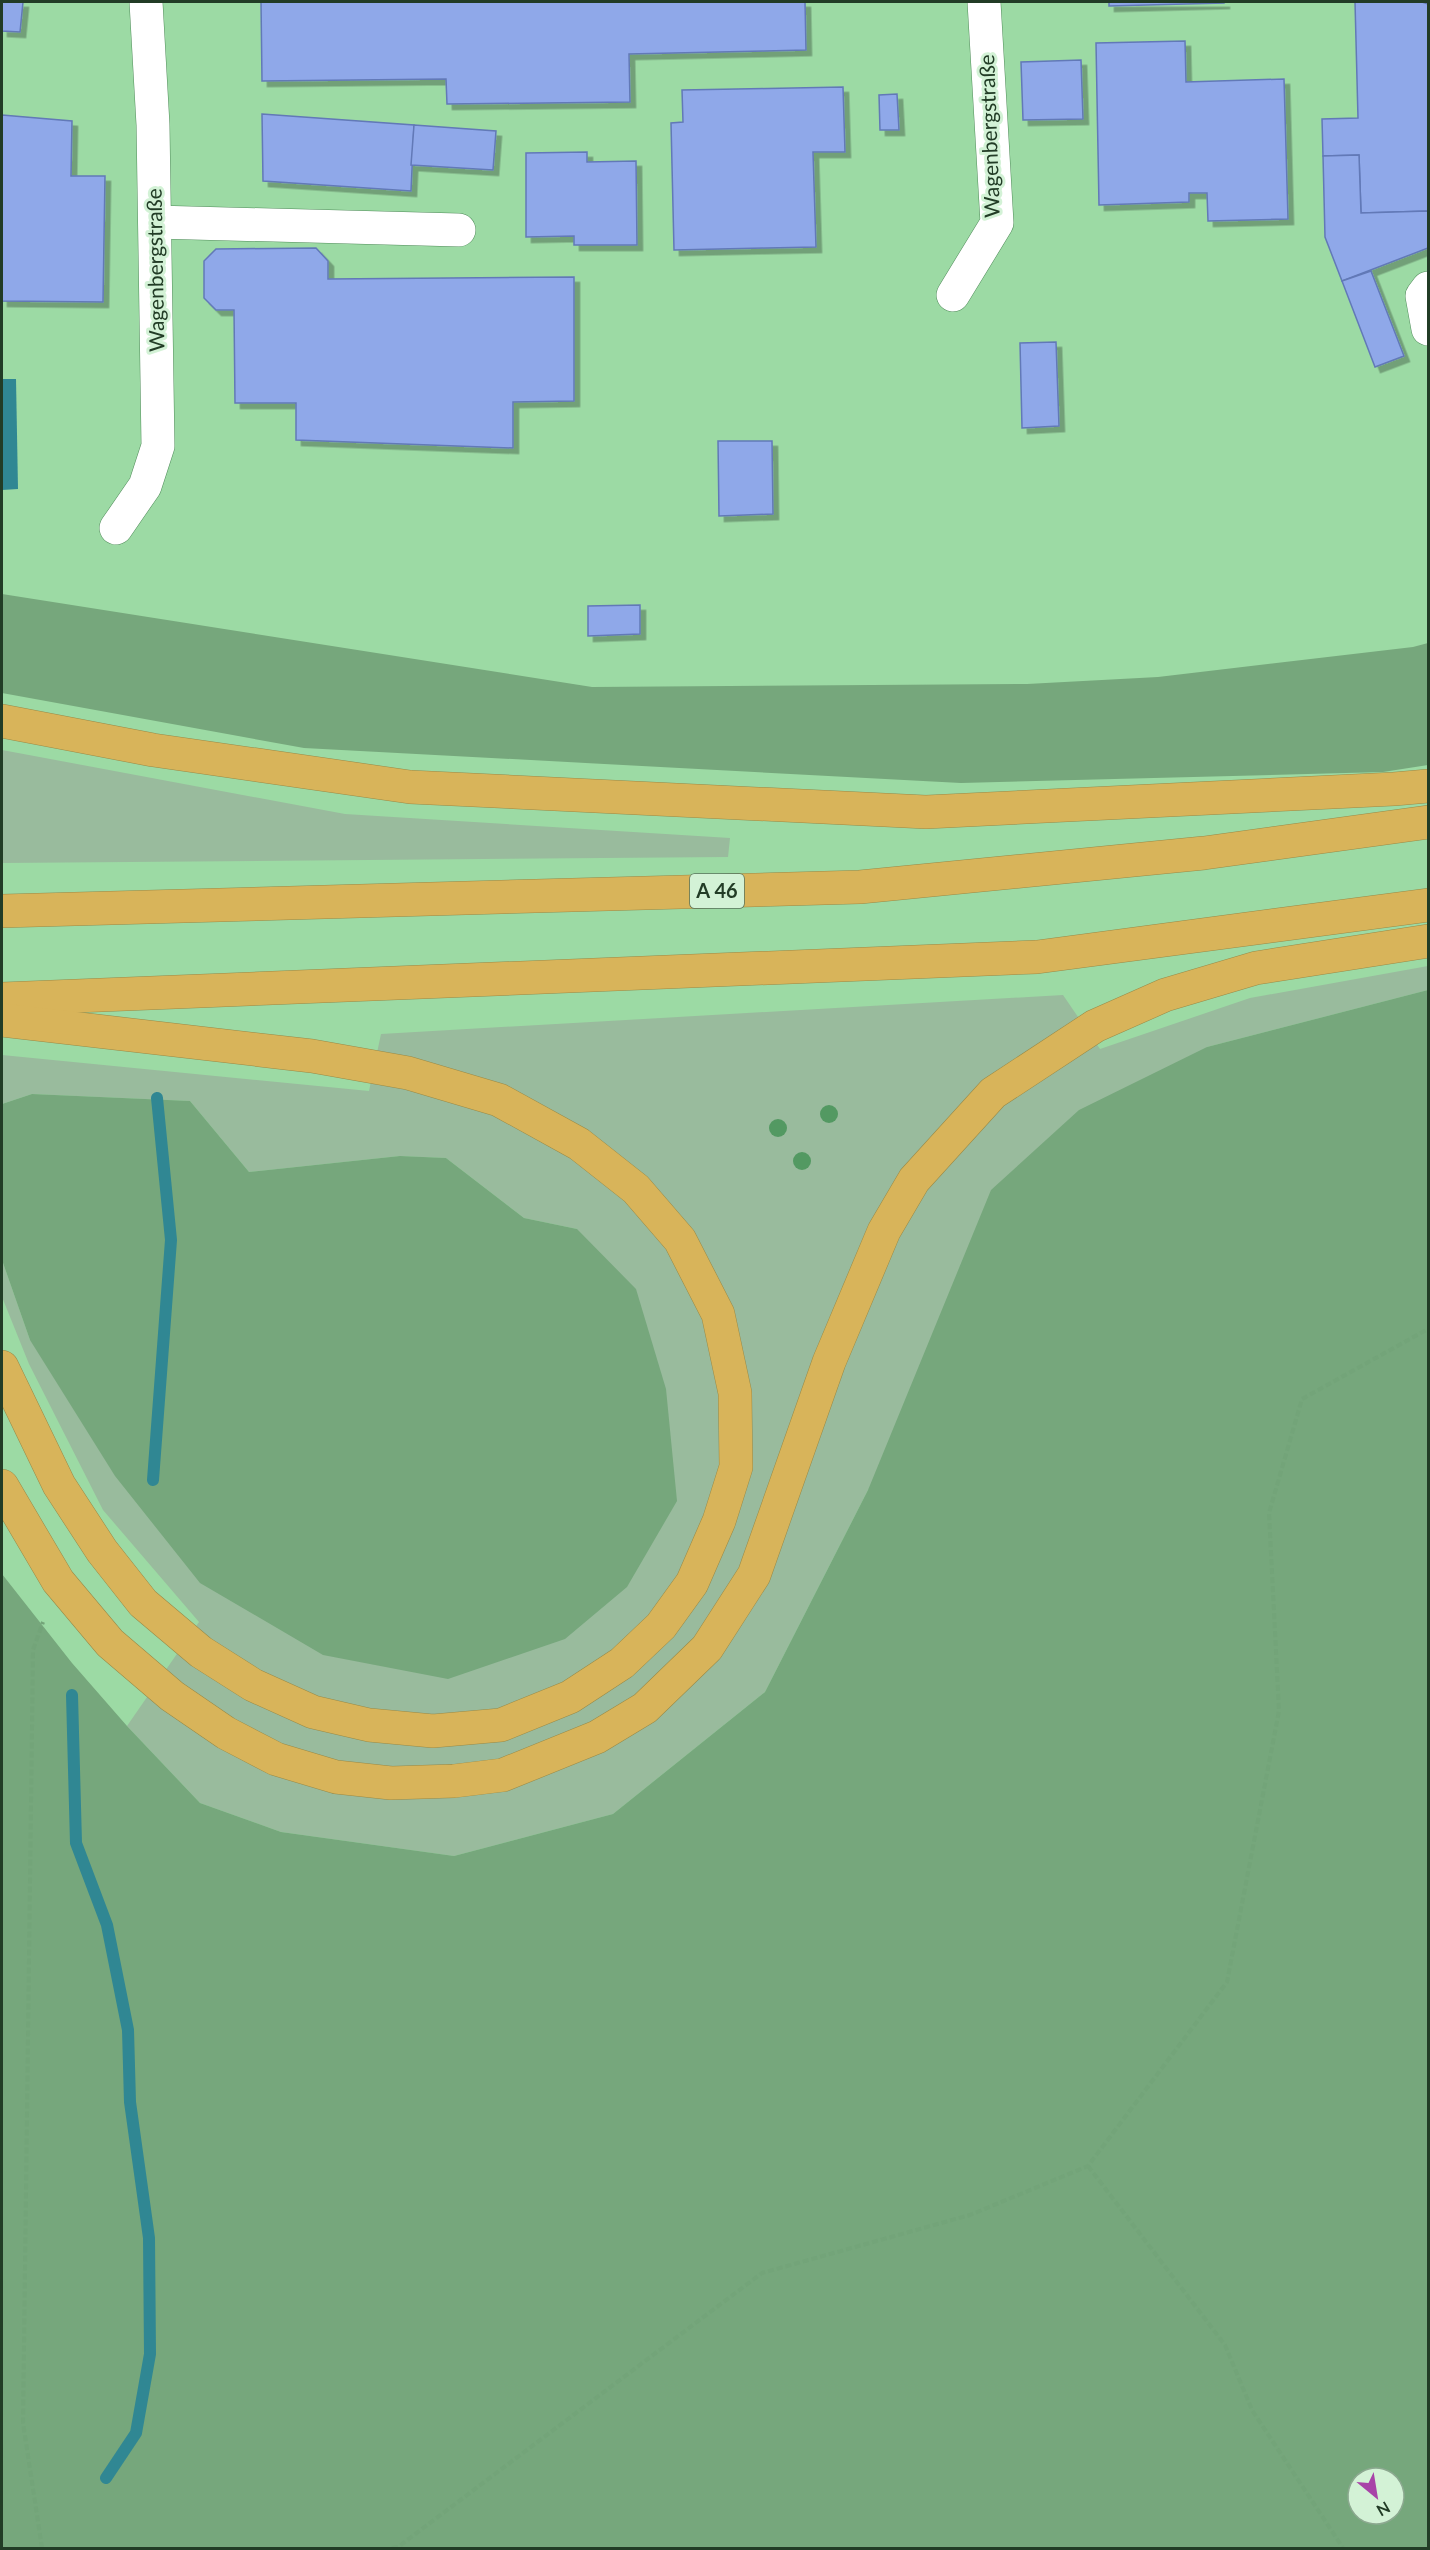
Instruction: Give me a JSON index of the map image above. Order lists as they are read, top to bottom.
{
  "streets": {
    "highway": ["A 46"],
    "street": ["Wagenbergstraße"]
  },
  "north": "bottom right"
}
